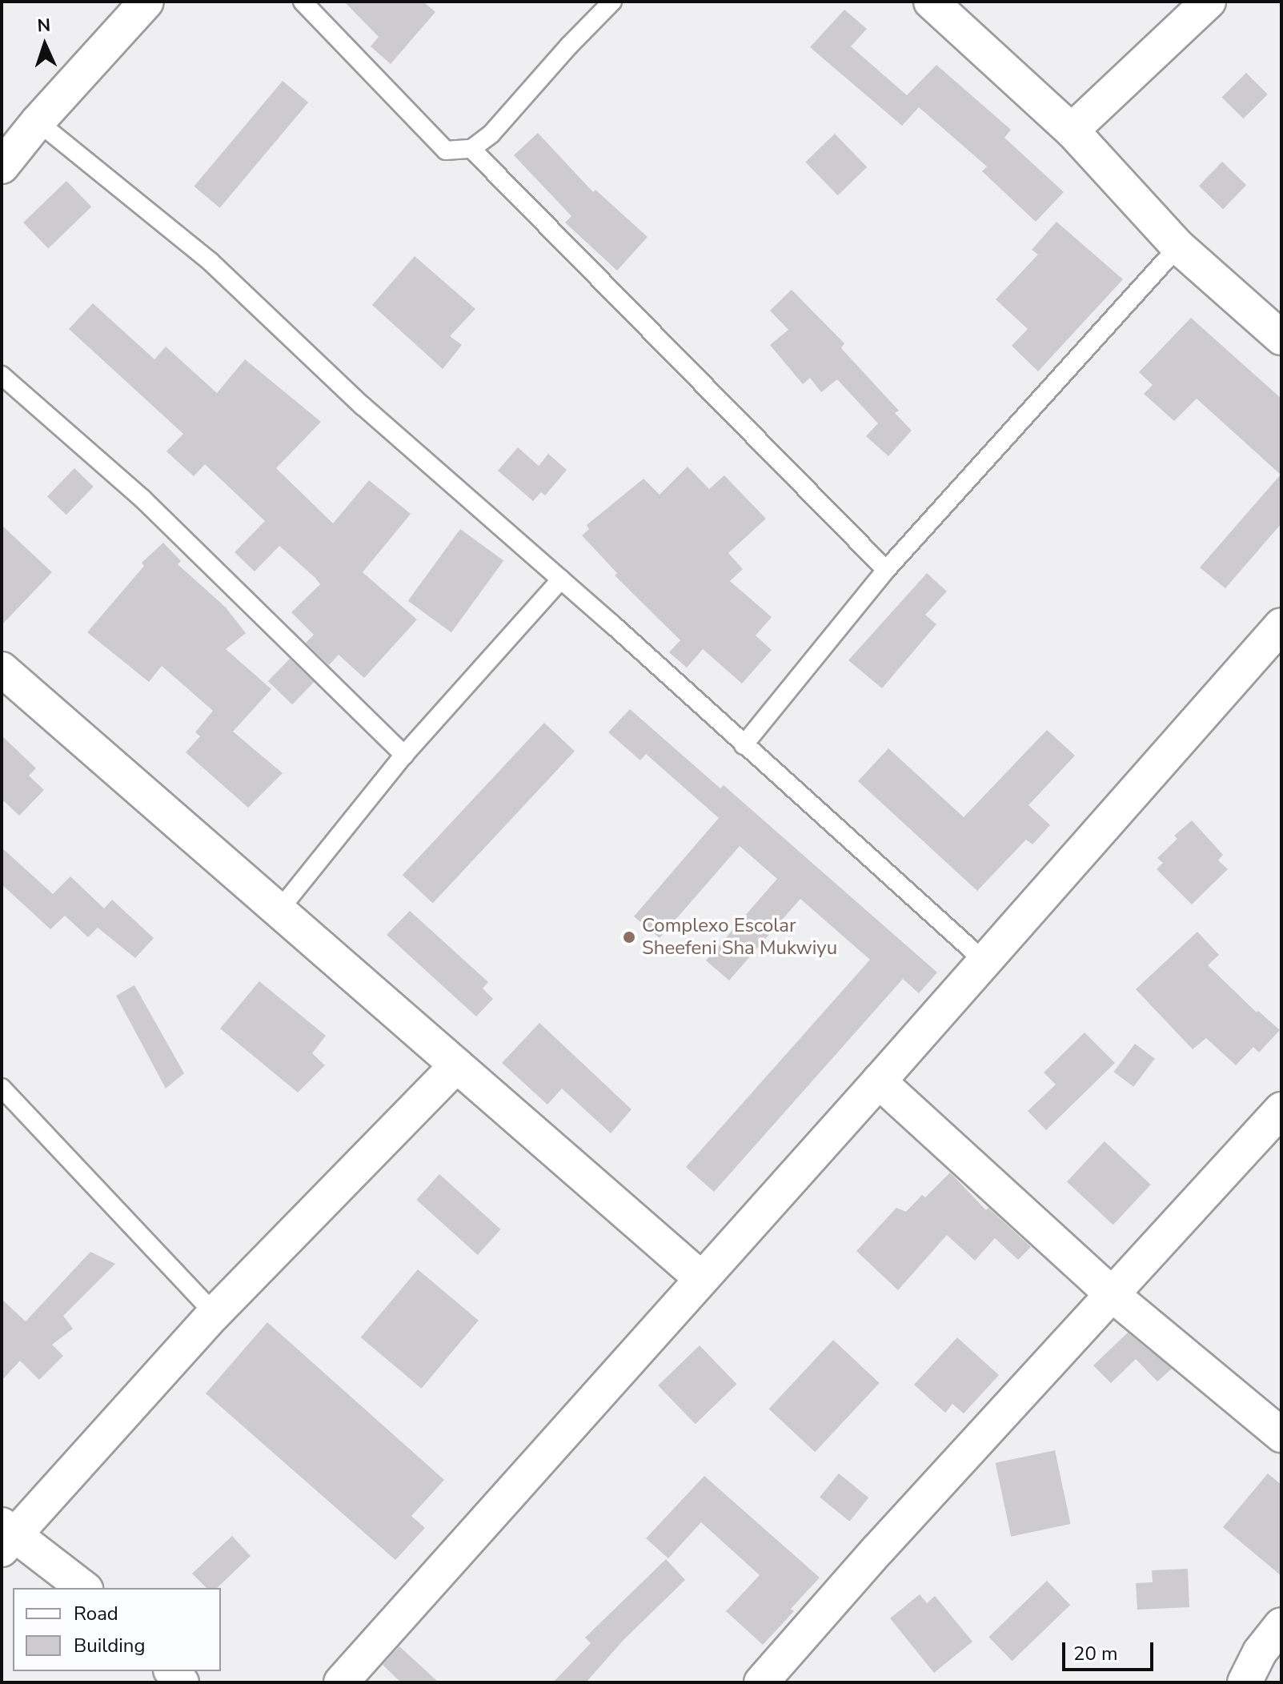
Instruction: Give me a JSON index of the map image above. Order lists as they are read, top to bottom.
{
  "places": ["Complexo Escolar Sheefeni Sha Mukwiyu"],
  "legend": ["Road", "Building"],
  "scale_bar": "20 m",
  "north": "top"
}
